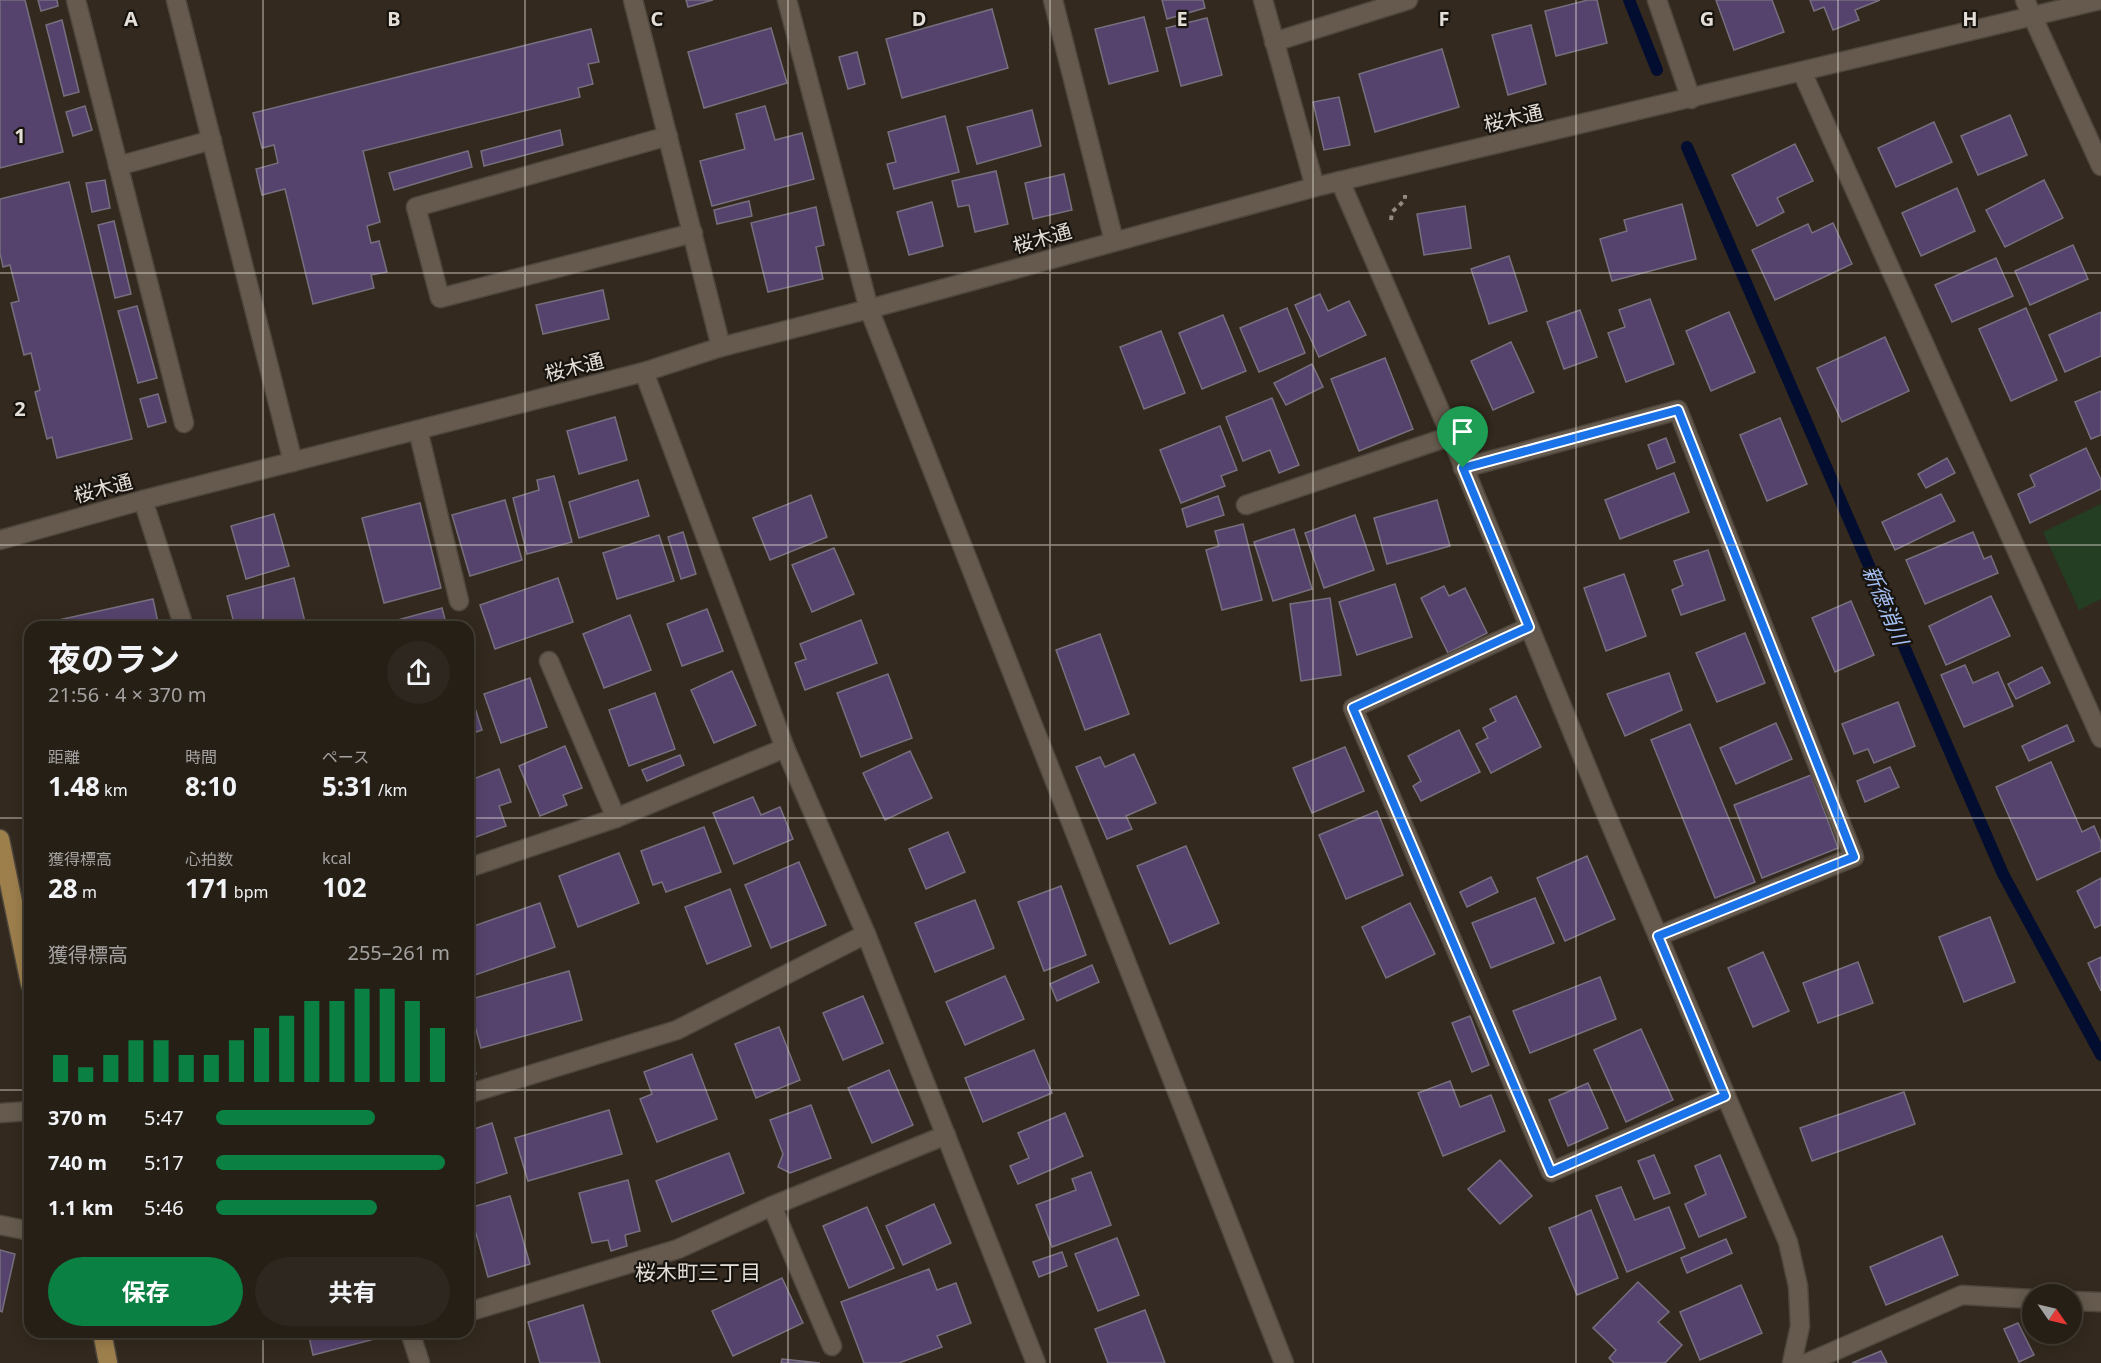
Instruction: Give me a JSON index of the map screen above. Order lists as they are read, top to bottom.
{
  "streets": {
    "street": ["桜木通"]
  },
  "districts": ["桜木町三丁目"],
  "water": ["新徳消川"],
  "north": "bottom right",
  "page": {
    "heading": ["夜のラン", "21:56 · 4 × 370 m"],
    "stats": [
      ["距離", "1.48 km"],
      ["時間", "8:10"],
      ["ペース", "5:31 /km"],
      ["獲得標高", "28 m"],
      ["心拍数", "171 bpm"],
      ["kcal", "102"]
    ],
    "chart": ["獲得標高", "255–261 m"],
    "list": [
      {
        "name": "370 m",
        "note": "5:47"
      },
      {
        "name": "740 m",
        "note": "5:17"
      },
      {
        "name": "1.1 km",
        "note": "5:46"
      }
    ],
    "buttons": ["保存", "共有"]
  },
  "grid": {
    "columns": [
      "A",
      "B",
      "C",
      "D",
      "E",
      "F",
      "G",
      "H"
    ],
    "rows": ["1", "2"]
  }
}
